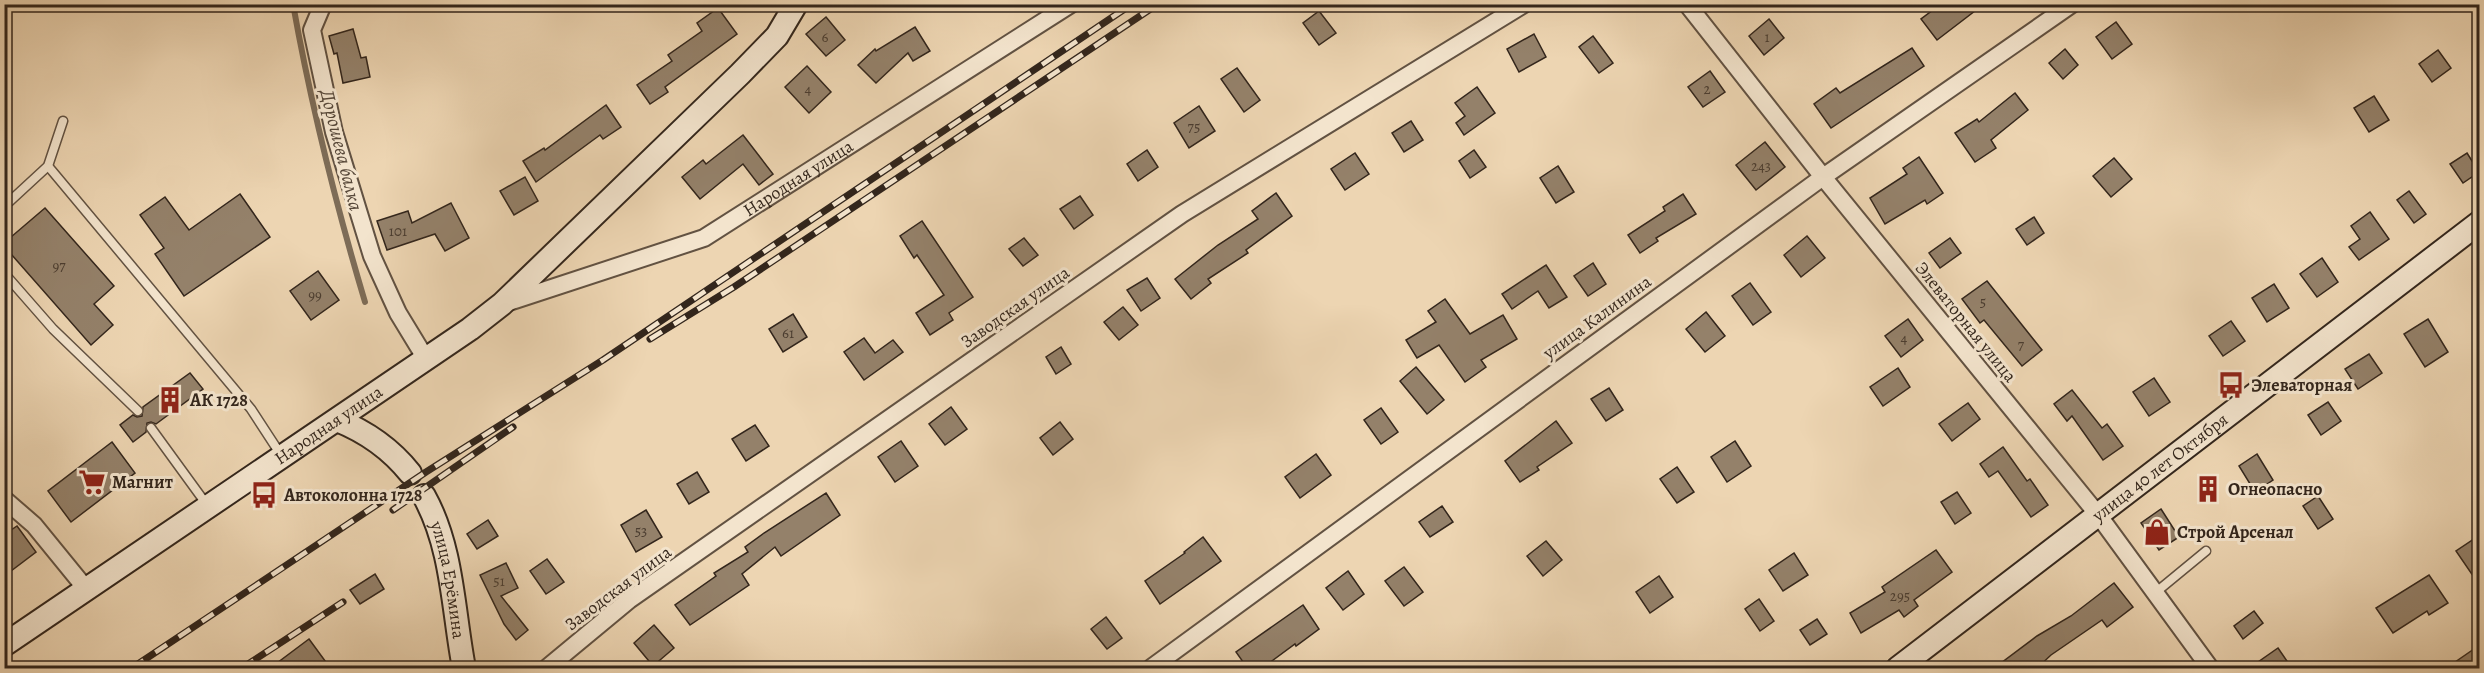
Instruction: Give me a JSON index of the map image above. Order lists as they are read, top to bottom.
{
  "streets": {
    "street": [
      "Народная улица",
      "Заводская улица",
      "улица Калинина",
      "Элеваторная улица",
      "улица 40 лет Октября",
      "улица Ерёмина"
    ]
  },
  "crossings": [
    ["улица Калинина", "Элеваторная улица"],
    ["Элеваторная улица", "улица 40 лет Октября"]
  ],
  "water": ["Дорошева балка"],
  "places": {
    "bus stop": ["Элеваторная", "Автоколонна 1728"],
    "building": ["АК 1728", "Огнеопасно"],
    "supermarket": ["Магнит"],
    "shop": ["Строй Арсенал"]
  },
  "house_numbers": [
    "6",
    "1",
    "4",
    "2",
    "75",
    "243",
    "101",
    "97",
    "99",
    "5",
    "61",
    "4",
    "7",
    "53",
    "51",
    "295"
  ]
}
